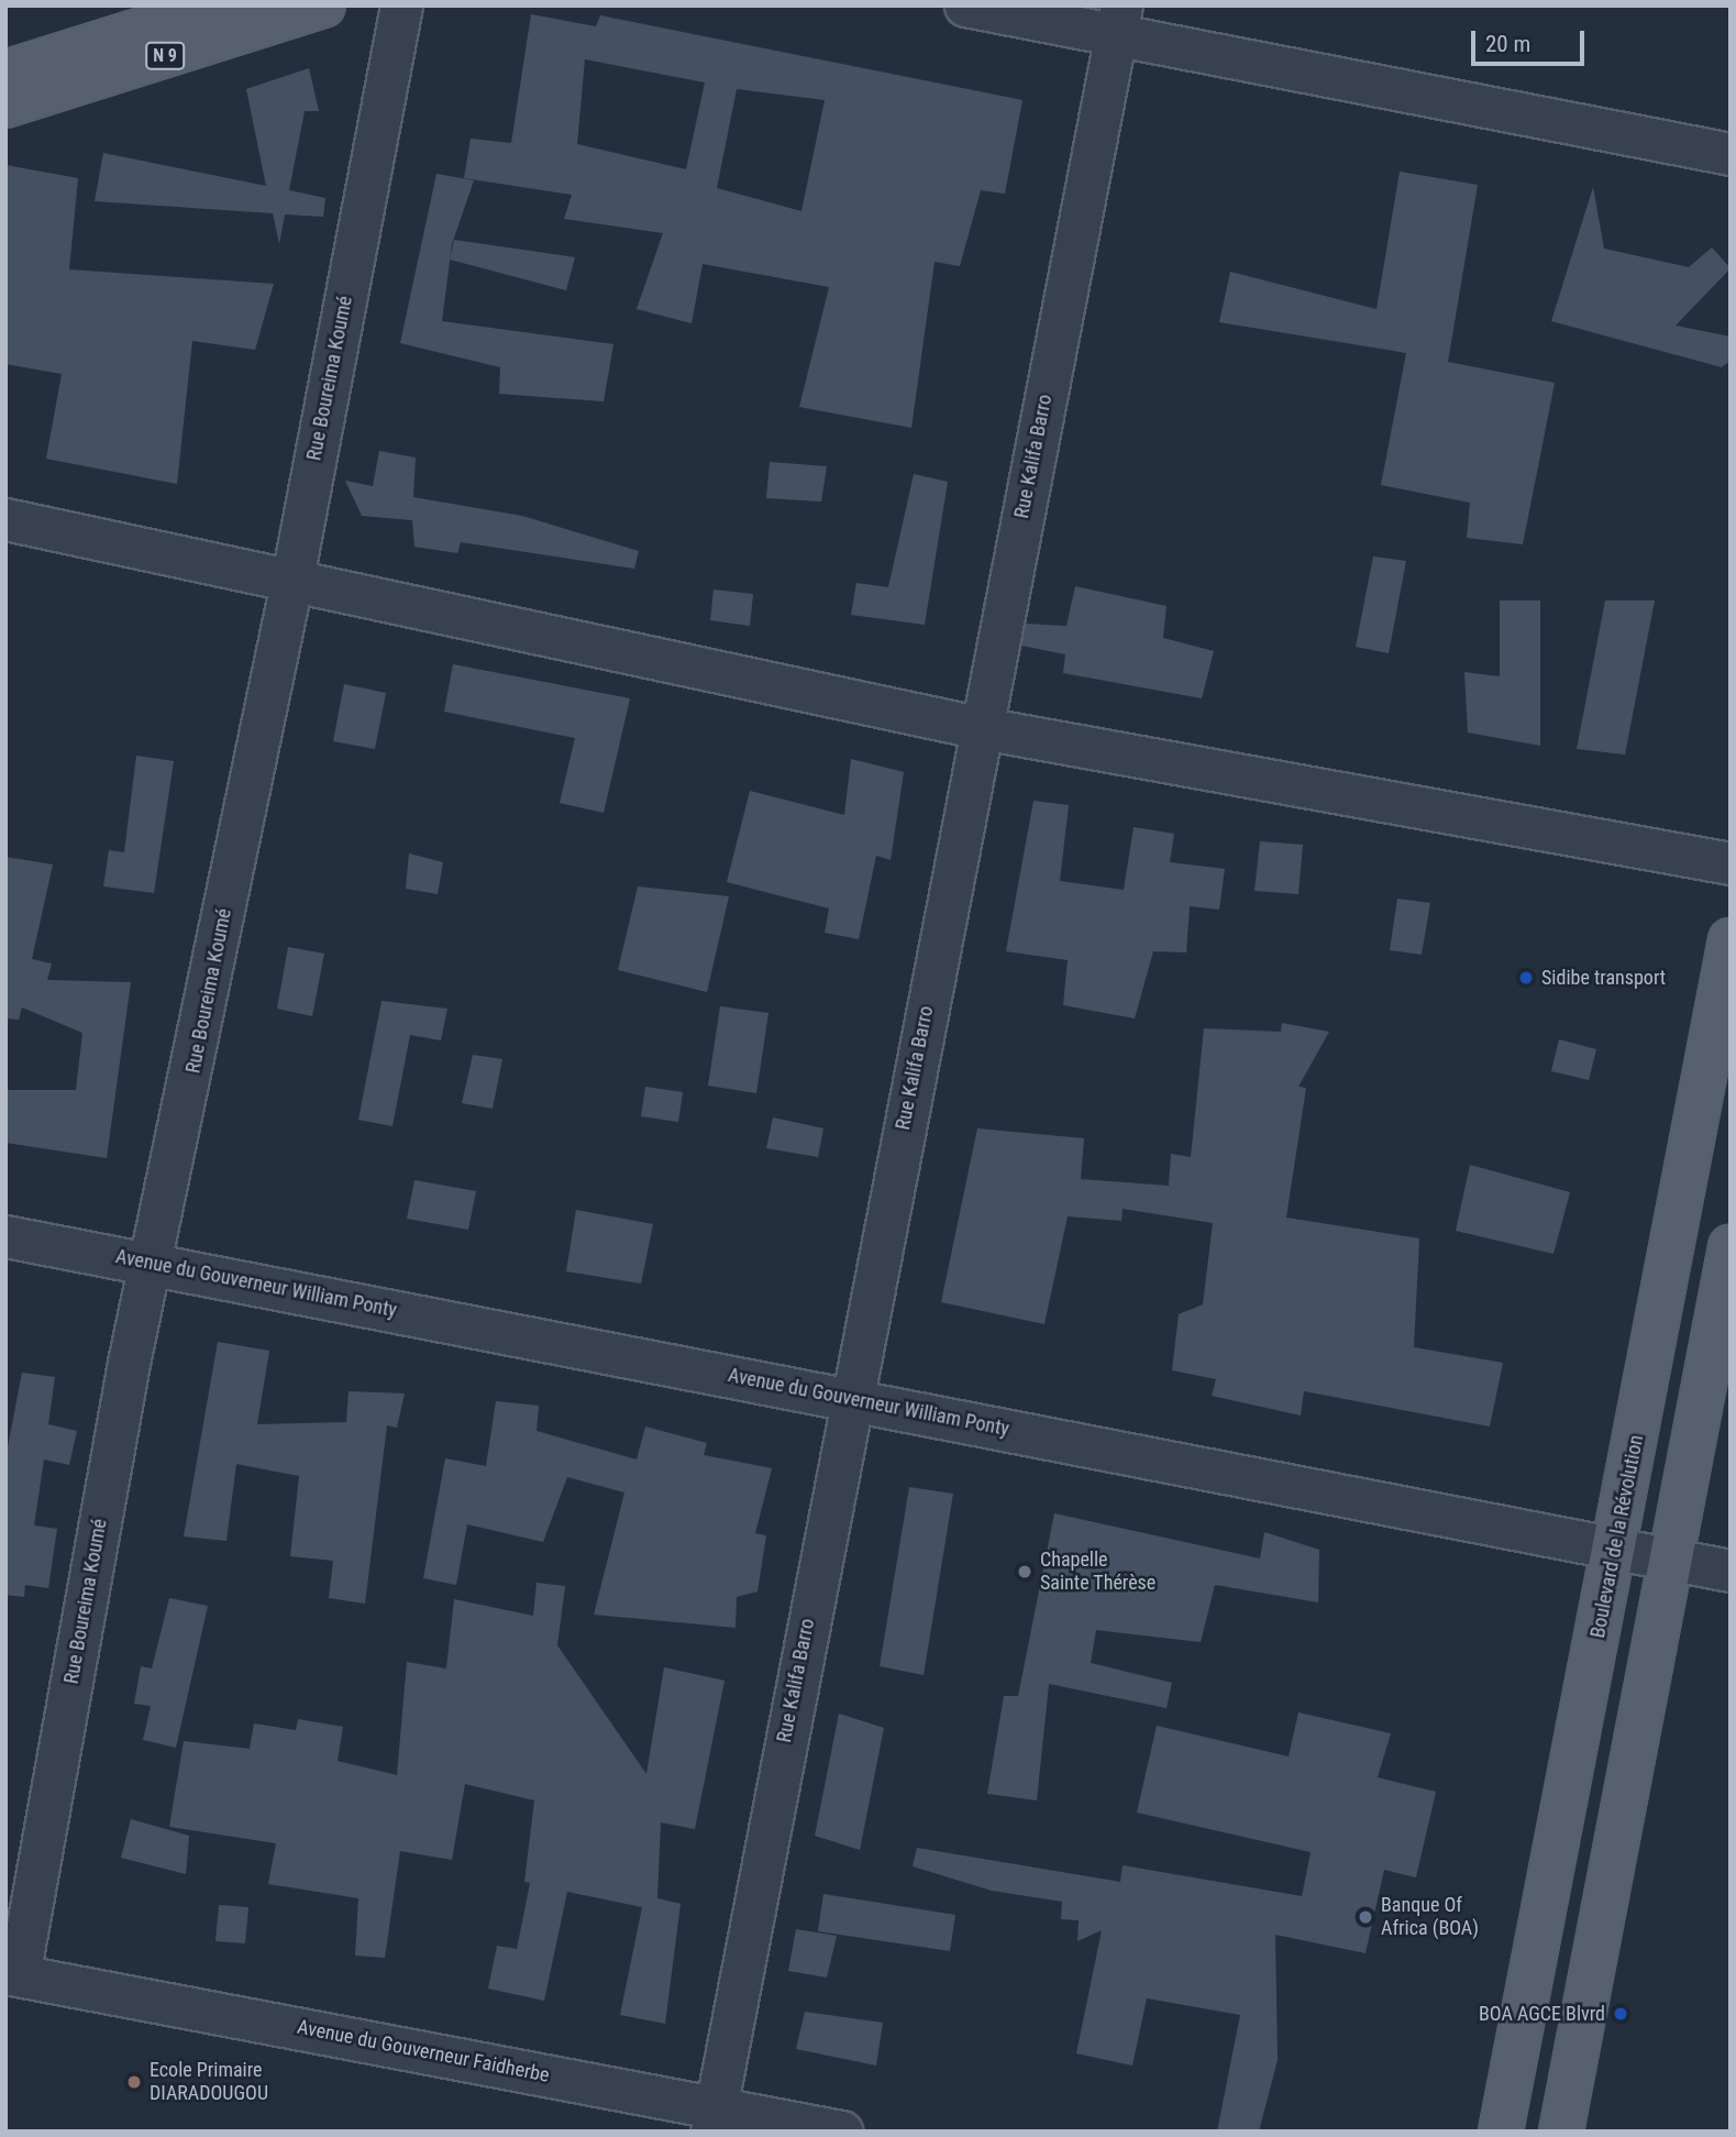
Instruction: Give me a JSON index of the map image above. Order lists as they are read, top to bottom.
{
  "streets": {
    "main road": ["N 9", "Boulevard de la Révolution"],
    "street": [
      "Rue Boureima Koumé",
      "Rue Kalifa Barro",
      "Avenue du Gouverneur William Ponty",
      "Avenue du Gouverneur Faidherbe"
    ]
  },
  "crossings": [
    ["Rue Boureima Koumé", "Avenue du Gouverneur William Ponty"],
    ["Rue Boureima Koumé", "Avenue du Gouverneur Faidherbe"],
    ["Rue Kalifa Barro", "Avenue du Gouverneur William Ponty"],
    ["Rue Kalifa Barro", "Avenue du Gouverneur Faidherbe"],
    ["Avenue du Gouverneur William Ponty", "Boulevard de la Révolution"]
  ],
  "places": [
    "Sidibe transport",
    "Chapelle Sainte Thérèse",
    "Banque Of Africa (BOA)",
    "BOA AGCE Blvrd",
    "Ecole Primaire DIARADOUGOU"
  ],
  "scale_bar": "20 m"
}
